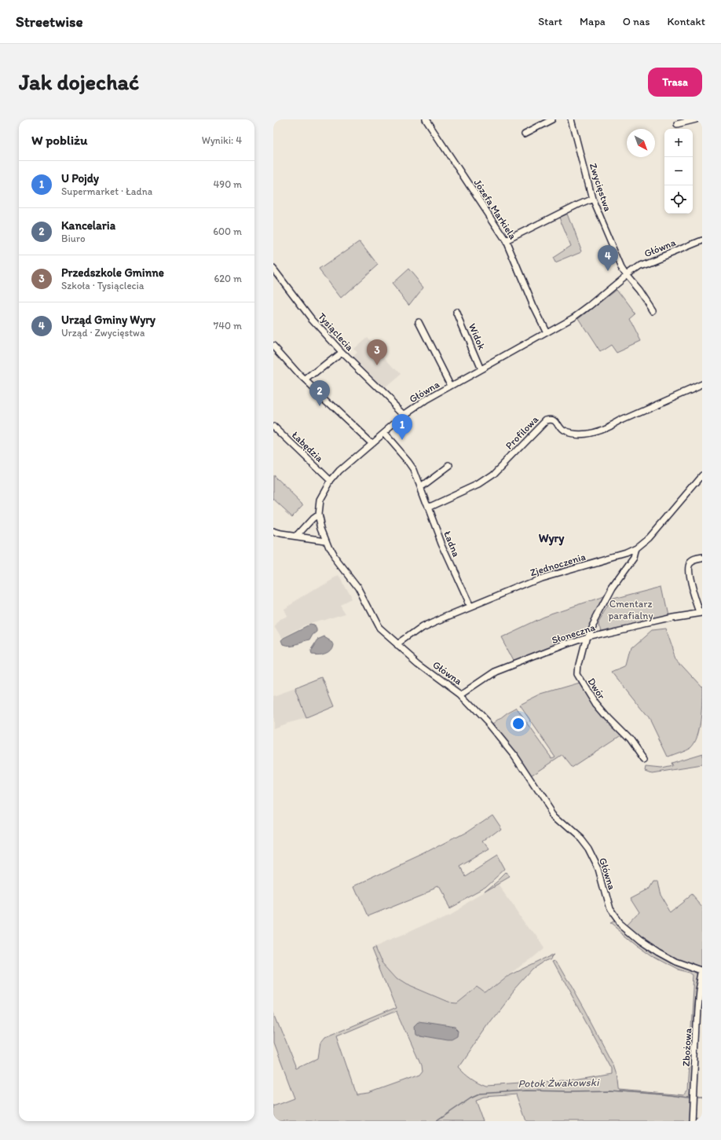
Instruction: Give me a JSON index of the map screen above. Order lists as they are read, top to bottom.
{
  "streets": {
    "street": [
      "Zwycięstwa",
      "Józefa Markiela",
      "Główna",
      "Tysiąclecia",
      "Widok",
      "Profilowa",
      "Łabędzia",
      "Ładna",
      "Zjednoczenia",
      "Słoneczna",
      "Dwór",
      "Zbożowa"
    ]
  },
  "crossings": [
    ["Zwycięstwa", "Główna"],
    ["Józefa Markiela", "Główna"],
    ["Główna", "Tysiąclecia"],
    ["Główna", "Widok"],
    ["Główna", "Łabędzia"],
    ["Główna", "Ładna"],
    ["Główna", "Zjednoczenia"],
    ["Główna", "Słoneczna"],
    ["Profilowa", "Ładna"],
    ["Ładna", "Zjednoczenia"],
    ["Zjednoczenia", "Dwór"],
    ["Słoneczna", "Dwór"]
  ],
  "districts": ["Wyry"],
  "water": ["Potok Żwakowski"],
  "parks": ["Cmentarz parafialny"],
  "north": "bottom right",
  "page": {
    "header": "Streetwise",
    "nav": [
      "Start",
      "Mapa",
      "O nas",
      "Kontakt"
    ],
    "buttons": "Trasa",
    "title": "Jak dojechać",
    "heading": ["W pobliżu", "Wyniki: 4"],
    "map_buttons": ["+", "−"],
    "list": [
      {
        "mark": "1",
        "name": "U Pojdy",
        "note": "Supermarket · Ładna",
        "value": "490 m"
      },
      {
        "mark": "2",
        "name": "Kancelaria",
        "note": "Biuro",
        "value": "600 m"
      },
      {
        "mark": "3",
        "name": "Przedszkole Gminne",
        "note": "Szkoła · Tysiąclecia",
        "value": "620 m"
      },
      {
        "mark": "4",
        "name": "Urząd Gminy Wyry",
        "note": "Urząd · Zwycięstwa",
        "value": "740 m"
      }
    ],
    "pins": [
      "4",
      "3",
      "2",
      "1"
    ]
  }
}
